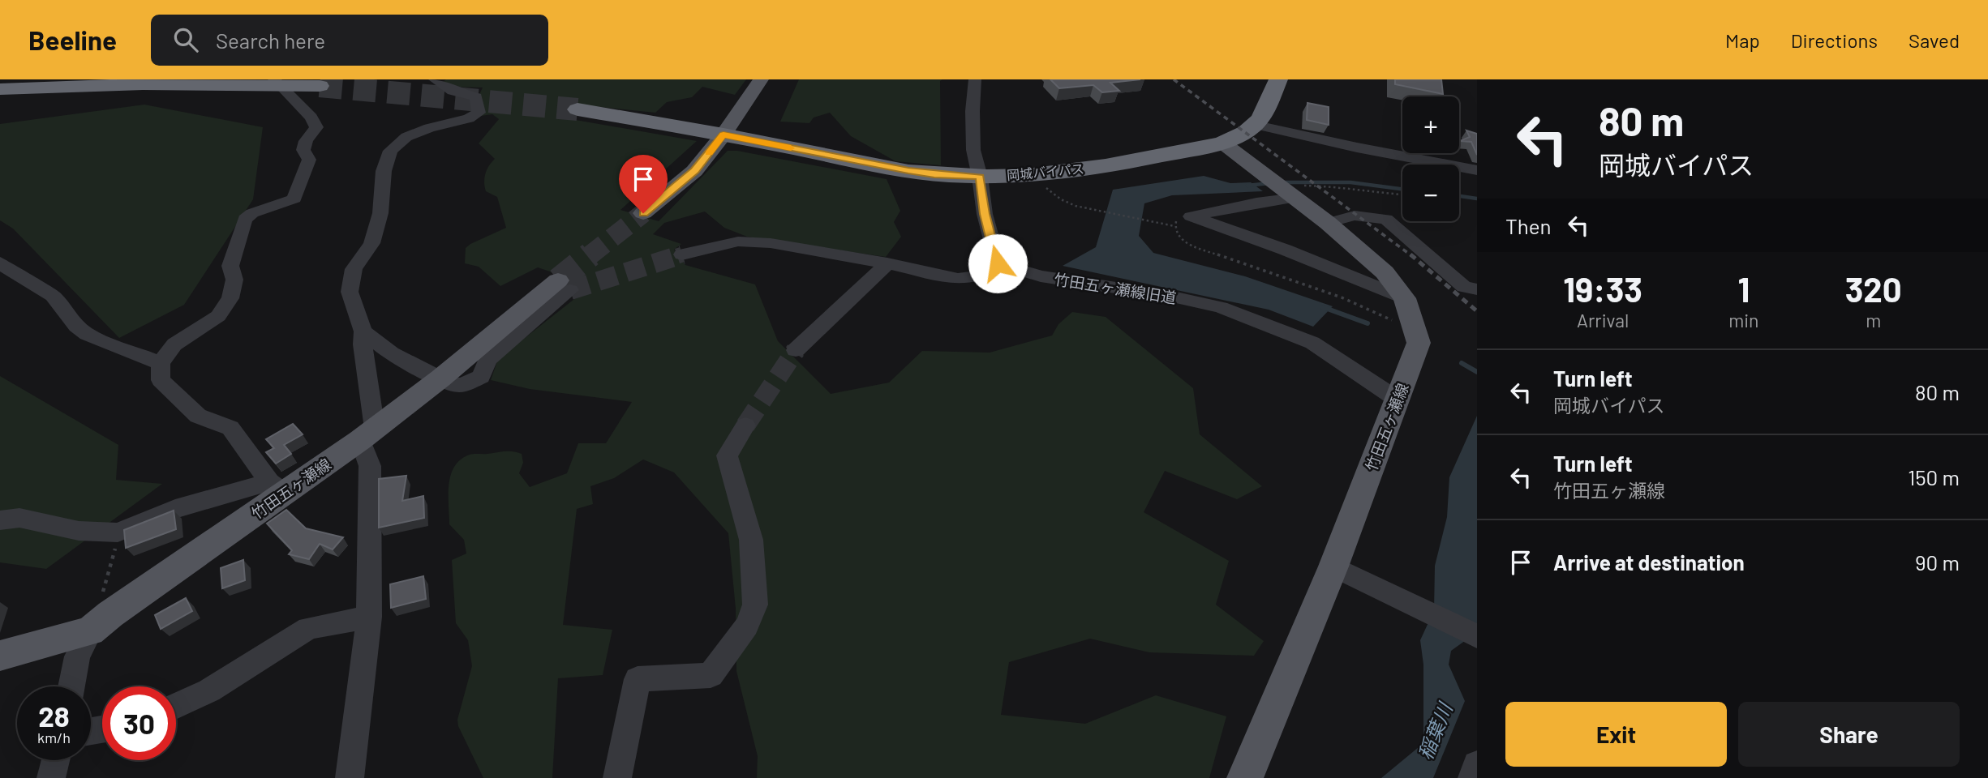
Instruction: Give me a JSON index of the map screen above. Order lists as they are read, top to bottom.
{
  "streets": {
    "highway": ["岡城バイパス"],
    "main road": ["竹田五ヶ瀬線"],
    "street": ["竹田五ヶ瀬線旧道"]
  },
  "crossings": [
    ["岡城バイパス", "竹田五ヶ瀬線"],
    ["竹田五ヶ瀬線旧道", "竹田五ヶ瀬線"]
  ],
  "water": ["稲葉川"],
  "page": {
    "header": "Beeline",
    "search": "Search here",
    "nav": ["Map", "Directions", "Saved"],
    "turn": ["80 m", "岡城バイパス"],
    "map_buttons": ["+", "−"],
    "then": "Then",
    "eta": [
      "19:33",
      "Arrival",
      "1",
      "min",
      "320",
      "m"
    ],
    "list": [
      {
        "name": "Turn left",
        "note": "岡城バイパス",
        "value": "80 m"
      },
      {
        "name": "Turn left",
        "note": "竹田五ヶ瀬線",
        "value": "150 m"
      },
      {
        "name": "Arrive at destination",
        "value": "90 m"
      }
    ],
    "speed": "28 km/h",
    "limit": "30",
    "buttons": ["Exit", "Share"]
  }
}
